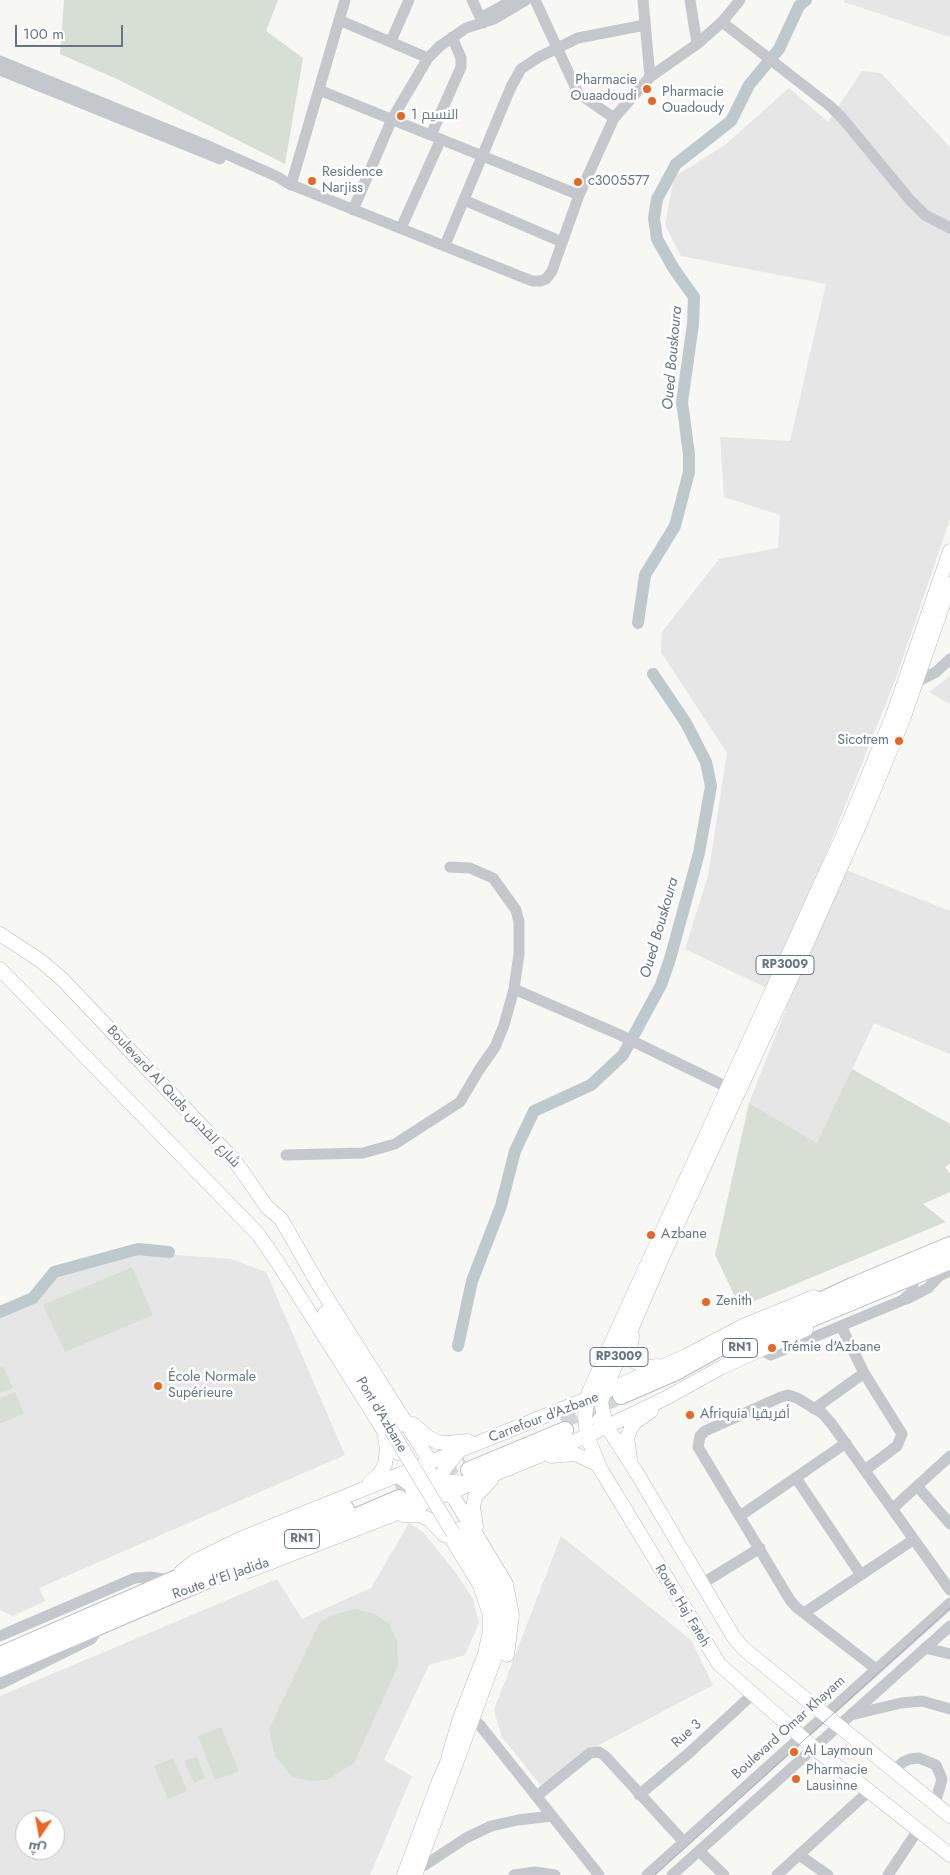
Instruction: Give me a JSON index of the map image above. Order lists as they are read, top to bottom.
{
  "streets": {
    "highway": ["RN1", "Route d'El Jadida"],
    "main road": [
      "RP3009",
      "Boulevard Al Quds شارع القدس",
      "Pont d'Azbane",
      "Carrefour d'Azbane",
      "Route Haj Fateh"
    ],
    "street": ["Boulevard Omar Khayam", "Rue 3"]
  },
  "crossings": [
    ["RP3009", "Carrefour d'Azbane"],
    ["RP3009", "Route Haj Fateh"],
    ["Boulevard Al Quds شارع القدس", "Route d'El Jadida"],
    ["RN1", "Route d'El Jadida"],
    ["Carrefour d'Azbane", "Route d'El Jadida"],
    ["Carrefour d'Azbane", "Route Haj Fateh"],
    ["Route Haj Fateh", "Boulevard Omar Khayam"],
    ["Route Haj Fateh", "Rue 3"]
  ],
  "water": ["Oued Bouskoura"],
  "places": [
    "Pharmacie Ouaadoudi",
    "Pharmacie Ouadoudy",
    "النسيم 1",
    "Residence Narjiss",
    "c3005577",
    "Sicotrem",
    "Azbane",
    "Zenith",
    "Trémie d'Azbane",
    "École Normale Supérieure",
    "Afriquia أفريقيا",
    "Al Laymoun",
    "Pharmacie Lausinne"
  ],
  "scale_bar": "100 m",
  "north": "bottom"
}
